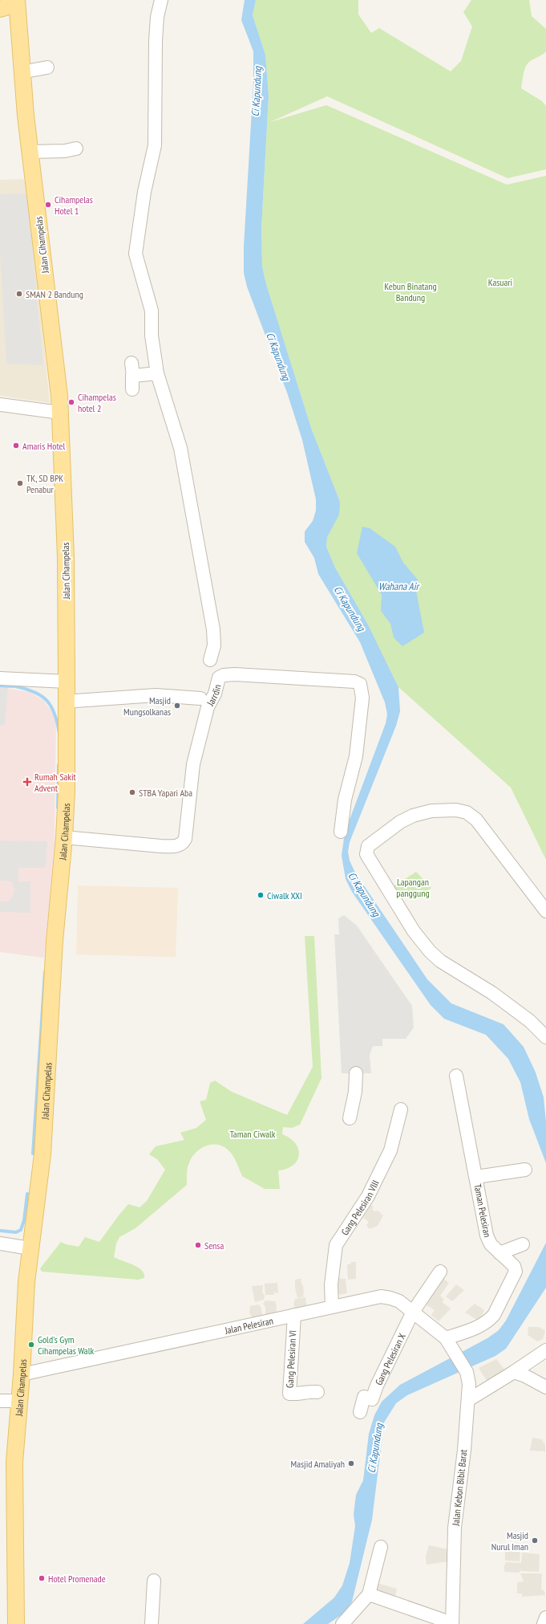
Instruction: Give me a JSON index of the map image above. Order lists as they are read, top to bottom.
{
  "streets": {
    "main road": ["Jalan Cihampelas"],
    "street": [
      "Jarrdin",
      "Gang Pelesiran VIII",
      "Taman Pelesiran",
      "Jalan Pelesiran",
      "Gang Pelesiran VI",
      "Gang Pelesiran X",
      "Jalan Kebon Bibit Barat"
    ]
  },
  "crossings": [
    ["Jalan Cihampelas", "Jarrdin"],
    ["Jalan Cihampelas", "Jalan Pelesiran"],
    ["Gang Pelesiran VIII", "Jalan Pelesiran"],
    ["Taman Pelesiran", "Jalan Pelesiran"],
    ["Jalan Pelesiran", "Gang Pelesiran VI"],
    ["Jalan Pelesiran", "Gang Pelesiran X"],
    ["Jalan Pelesiran", "Jalan Kebon Bibit Barat"]
  ],
  "water": ["Ci Kapundung", "Wahana Air"],
  "parks": [
    "Kasuari",
    "Kebun Binatang Bandung",
    "Lapangan panggung",
    "Taman Ciwalk"
  ],
  "places": {
    "other": [
      "Cihampelas Hotel 1",
      "SMAN 2 Bandung",
      "Cihampelas hotel 2",
      "Amaris Hotel",
      "TK, SD BPK Penabur",
      "Masjid Mungsolkanas",
      "STBA Yapari Aba",
      "Ciwalk XXI",
      "Sensa",
      "Gold's Gym Cihampelas Walk",
      "Masjid Amaliyah",
      "Masjid Nurul Iman",
      "Hotel Promenade"
    ],
    "health": ["Rumah Sakit Advent"]
  }
}
